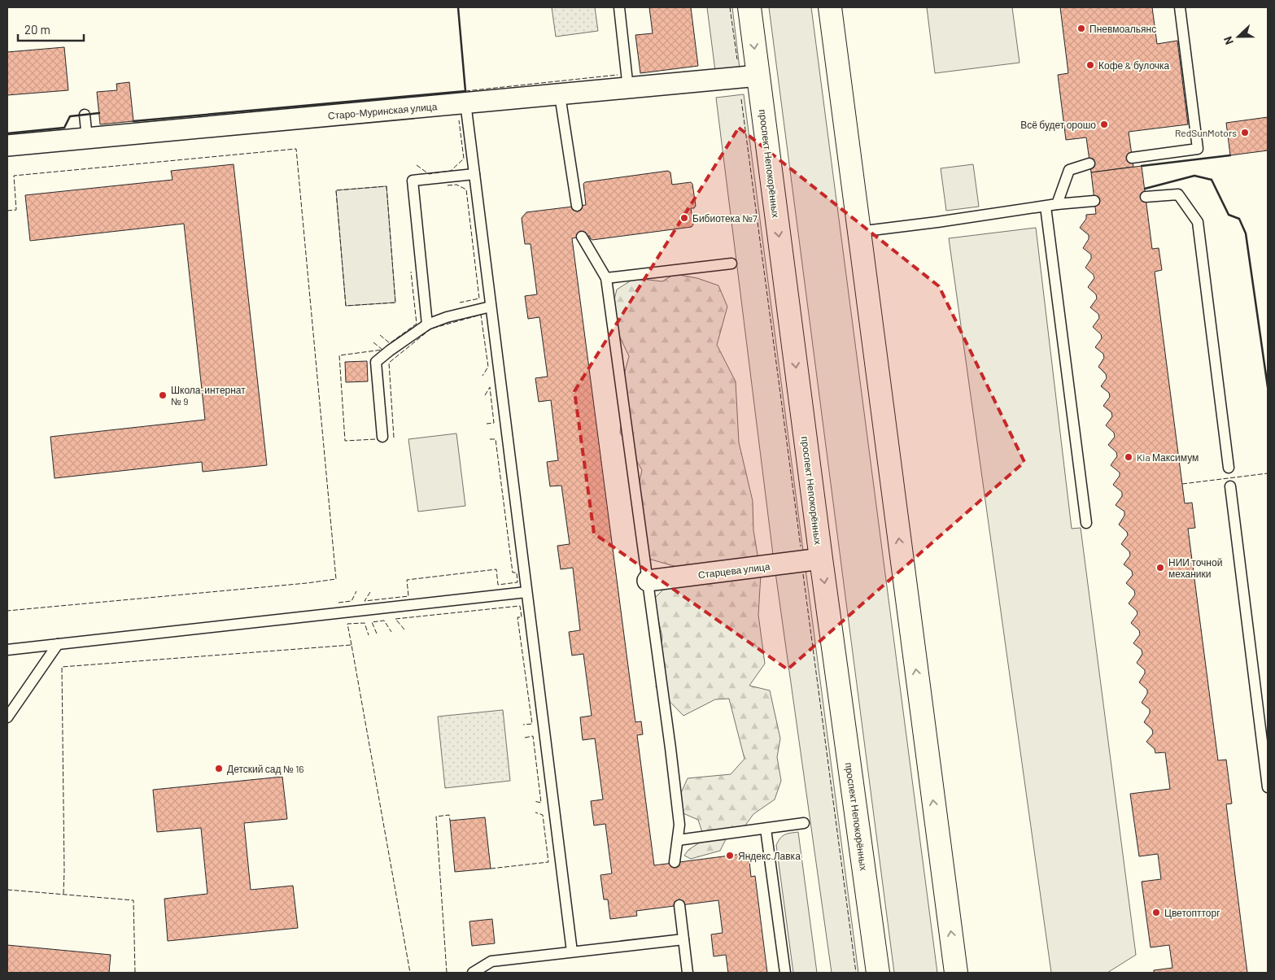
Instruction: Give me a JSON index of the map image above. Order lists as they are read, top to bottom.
{
  "streets": {
    "main road": ["проспект Непокорённых"],
    "street": ["Старо-Муринская улица", "Старцева улица"]
  },
  "crossings": [
    ["Старо-Муринская улица", "проспект Непокорённых"],
    ["проспект Непокорённых", "Старцева улица"]
  ],
  "places": [
    "Пневмоальянс",
    "Кофе & булочка",
    "Всё будет орошо",
    "RedSunMotors",
    "Бибиотека №7",
    "Школа-интернат № 9",
    "Kia Максимум",
    "НИИ точной механики",
    "Детский сад № 16",
    "Яндекс.Лавка",
    "Цветоптторг"
  ],
  "scale_bar": "20 m",
  "north": "left"
}
